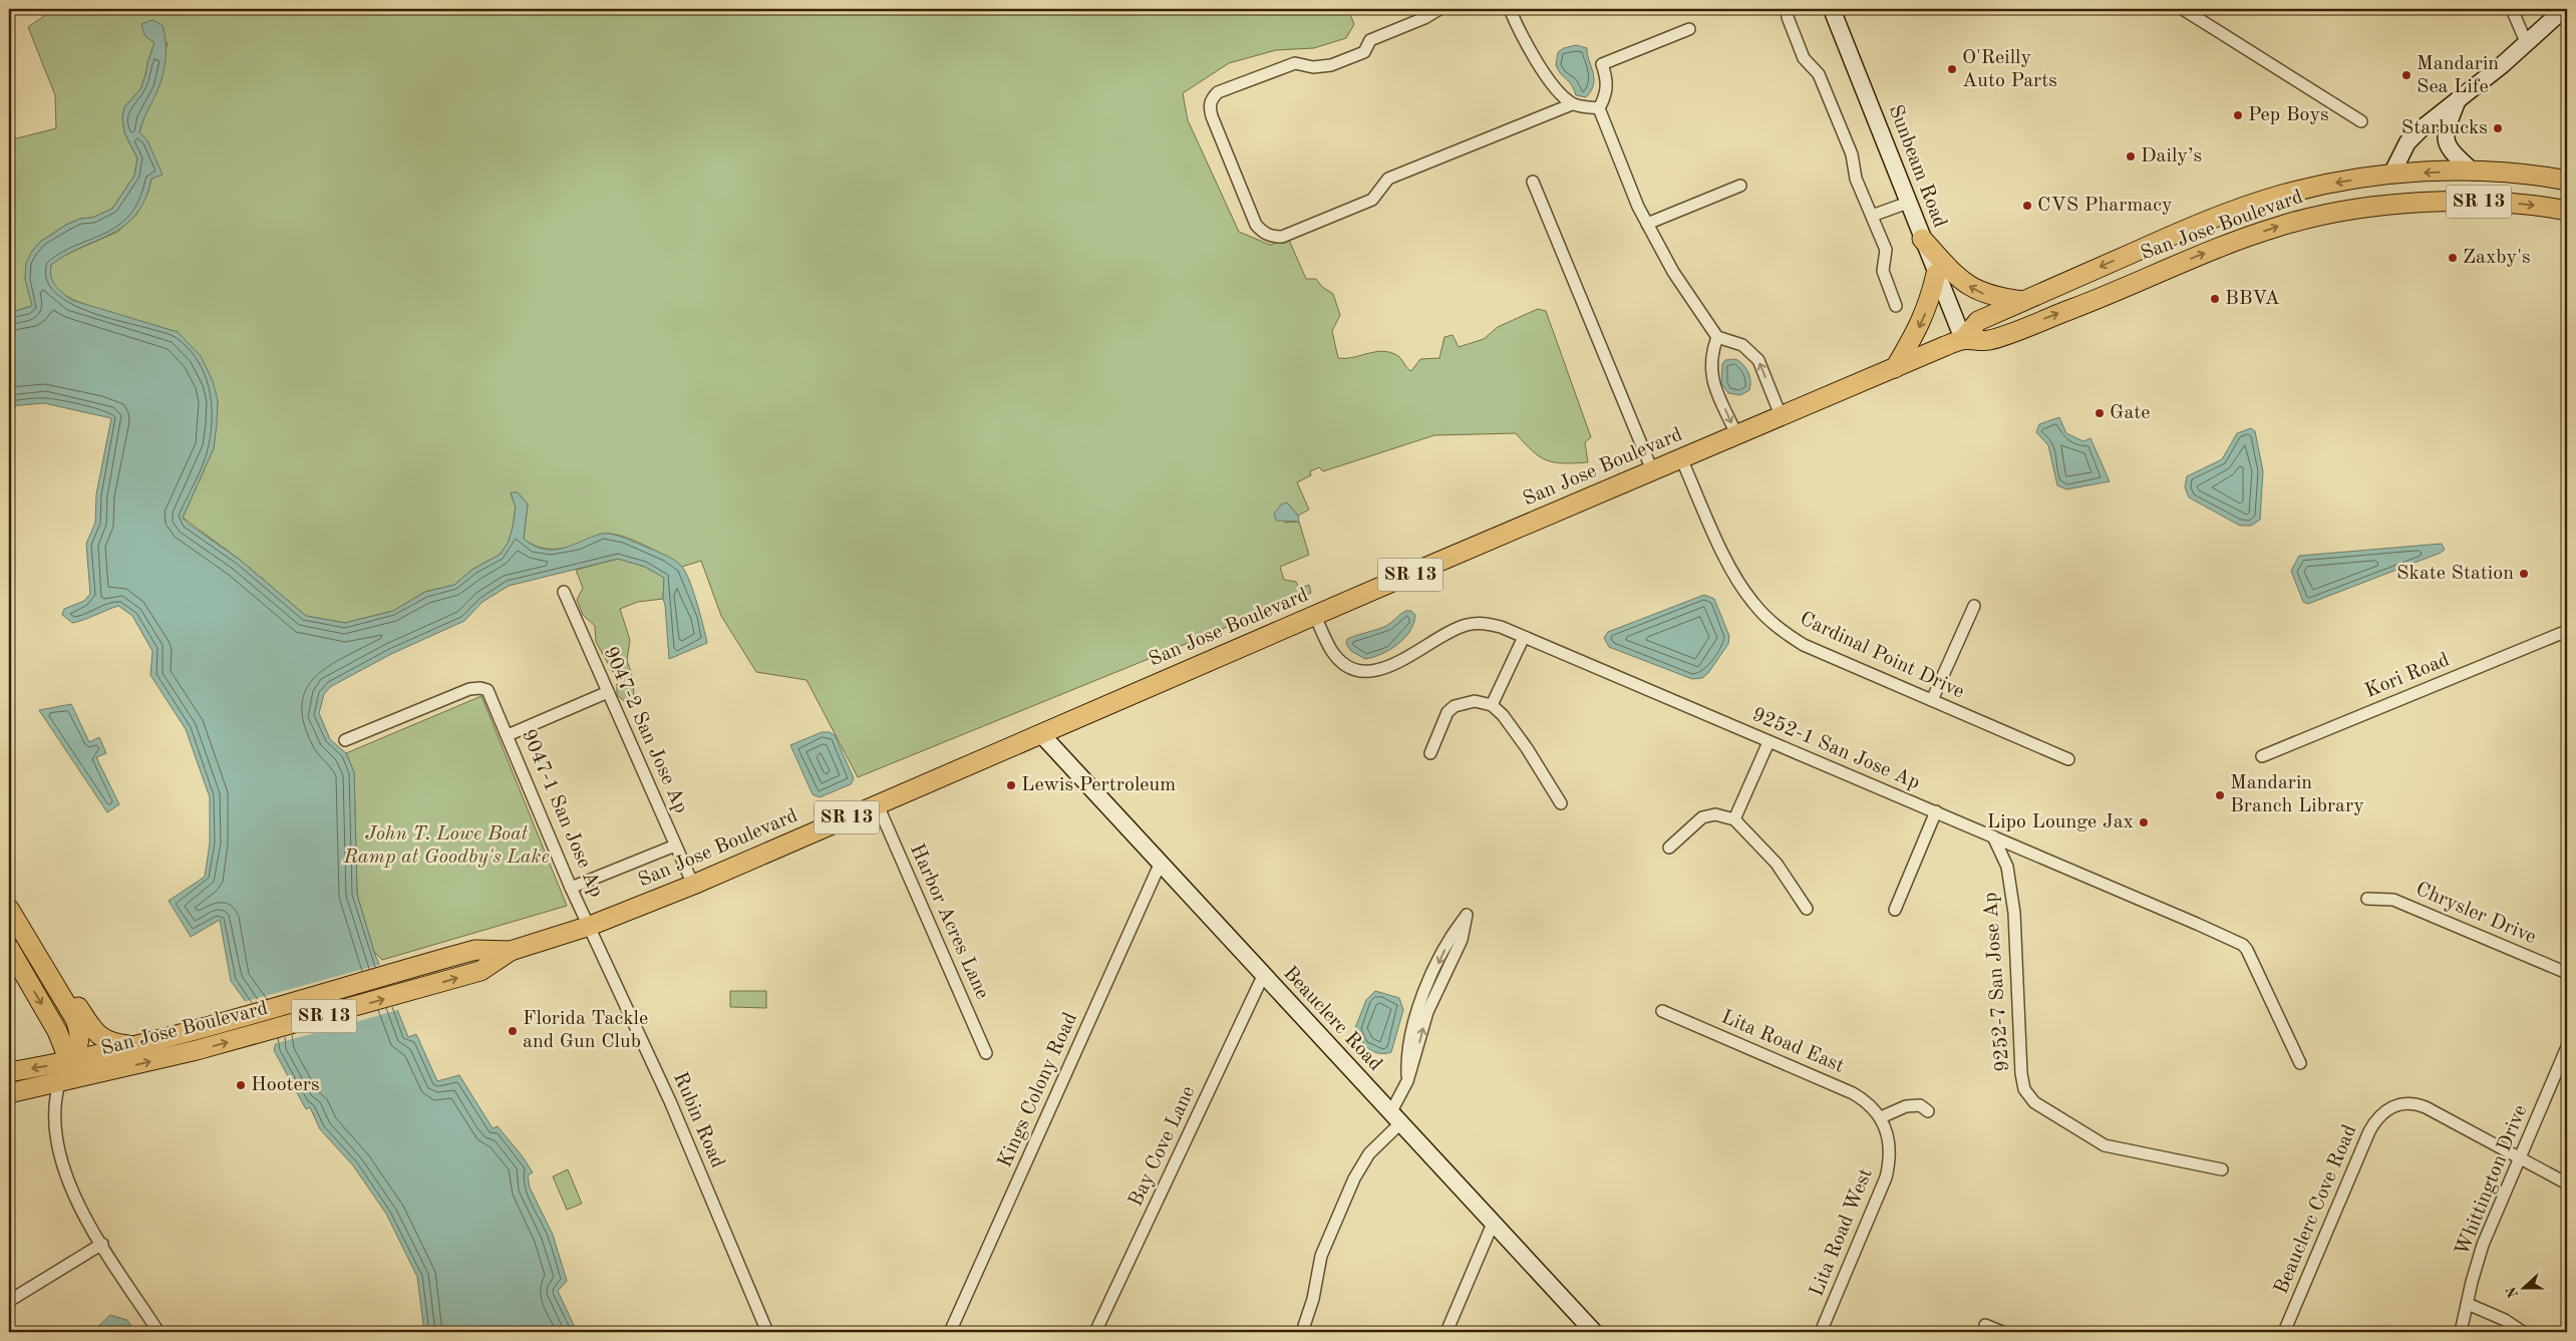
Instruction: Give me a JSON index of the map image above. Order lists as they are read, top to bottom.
{
  "streets": {
    "main road": ["SR 13", "San Jose Boulevard"],
    "street": [
      "Sunbeam Road",
      "Cardinal Point Drive",
      "Kori Road",
      "9047-2 San Jose Ap",
      "9252-1 San Jose Ap",
      "9047-1 San Jose Ap",
      "Chrysler Drive",
      "Harbor Acres Lane",
      "9252-7 San Jose Ap",
      "Beauclerc Road",
      "Lita Road East",
      "Kings Colony Road",
      "Rubin Road",
      "Bay Cove Lane",
      "Whittington Drive",
      "Beauclerc Cove Road",
      "Lita Road West"
    ]
  },
  "crossings": [
    ["Sunbeam Road", "San Jose Boulevard"],
    ["San Jose Boulevard", "Cardinal Point Drive"],
    ["San Jose Boulevard", "9047-2 San Jose Ap"],
    ["San Jose Boulevard", "9252-1 San Jose Ap"],
    ["San Jose Boulevard", "9047-1 San Jose Ap"],
    ["San Jose Boulevard", "Harbor Acres Lane"],
    ["San Jose Boulevard", "Beauclerc Road"],
    ["San Jose Boulevard", "Rubin Road"],
    ["9252-1 San Jose Ap", "9252-7 San Jose Ap"],
    ["9047-1 San Jose Ap", "Rubin Road"],
    ["Beauclerc Road", "Kings Colony Road"],
    ["Beauclerc Road", "Bay Cove Lane"],
    ["Lita Road East", "Lita Road West"],
    ["Whittington Drive", "Beauclerc Cove Road"]
  ],
  "parks": ["John T. Lowe Boat Ramp at Goodby's Lake"],
  "places": [
    "O'Reilly Auto Parts",
    "Mandarin Sea Life",
    "Pep Boys",
    "Starbucks",
    "Daily’s",
    "CVS Pharmacy",
    "Zaxby's",
    "BBVA",
    "Gate",
    "Skate Station",
    "Lewis Pertroleum",
    "Mandarin Branch Library",
    "Lipo Lounge Jax",
    "Florida Tackle and Gun Club",
    "Hooters"
  ],
  "north": "left"
}
